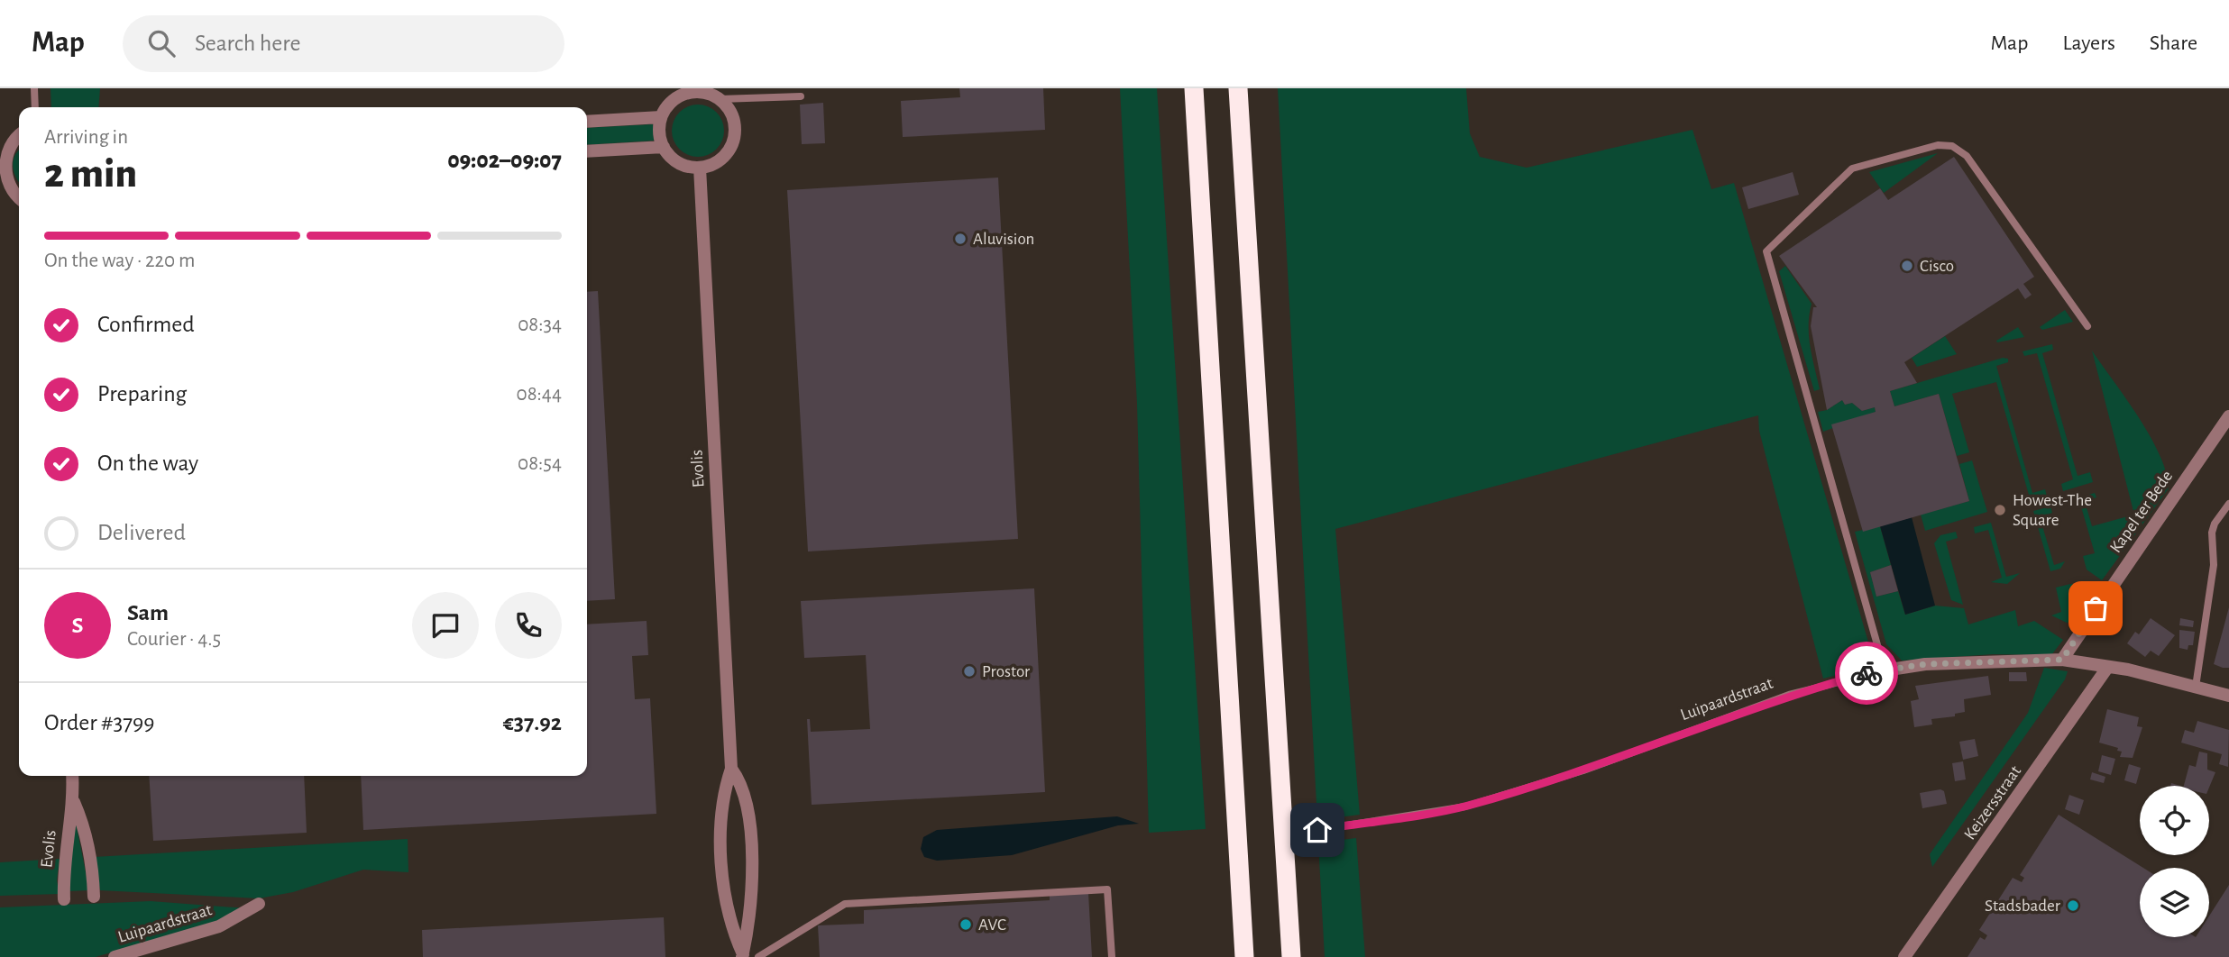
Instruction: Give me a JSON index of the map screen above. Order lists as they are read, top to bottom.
{
  "streets": {
    "street": [
      "Evolis",
      "Kapel ter Bede",
      "Luipaardstraat",
      "Keizersstraat"
    ]
  },
  "crossings": [
    ["Kapel ter Bede", "Luipaardstraat"],
    ["Luipaardstraat", "Keizersstraat"]
  ],
  "places": [
    "Aluvision",
    "Cisco",
    "Howest-The Square",
    "Prostor",
    "Stadsbader",
    "AVC"
  ],
  "page": {
    "header": "Map",
    "search": "Search here",
    "nav": ["Map", "Layers", "Share"],
    "heading": ["2 min", "Arriving in", "09:02–09:07"],
    "panel": [
      "Sam",
      "Courier · 4.5",
      "Order #3799",
      "€37.92"
    ],
    "bar": "On the way · 220 m",
    "list": [
      ["Confirmed", "08:34"],
      ["Preparing", "08:44"],
      ["On the way", "08:54"],
      "Delivered"
    ],
    "round": "S"
  }
}
